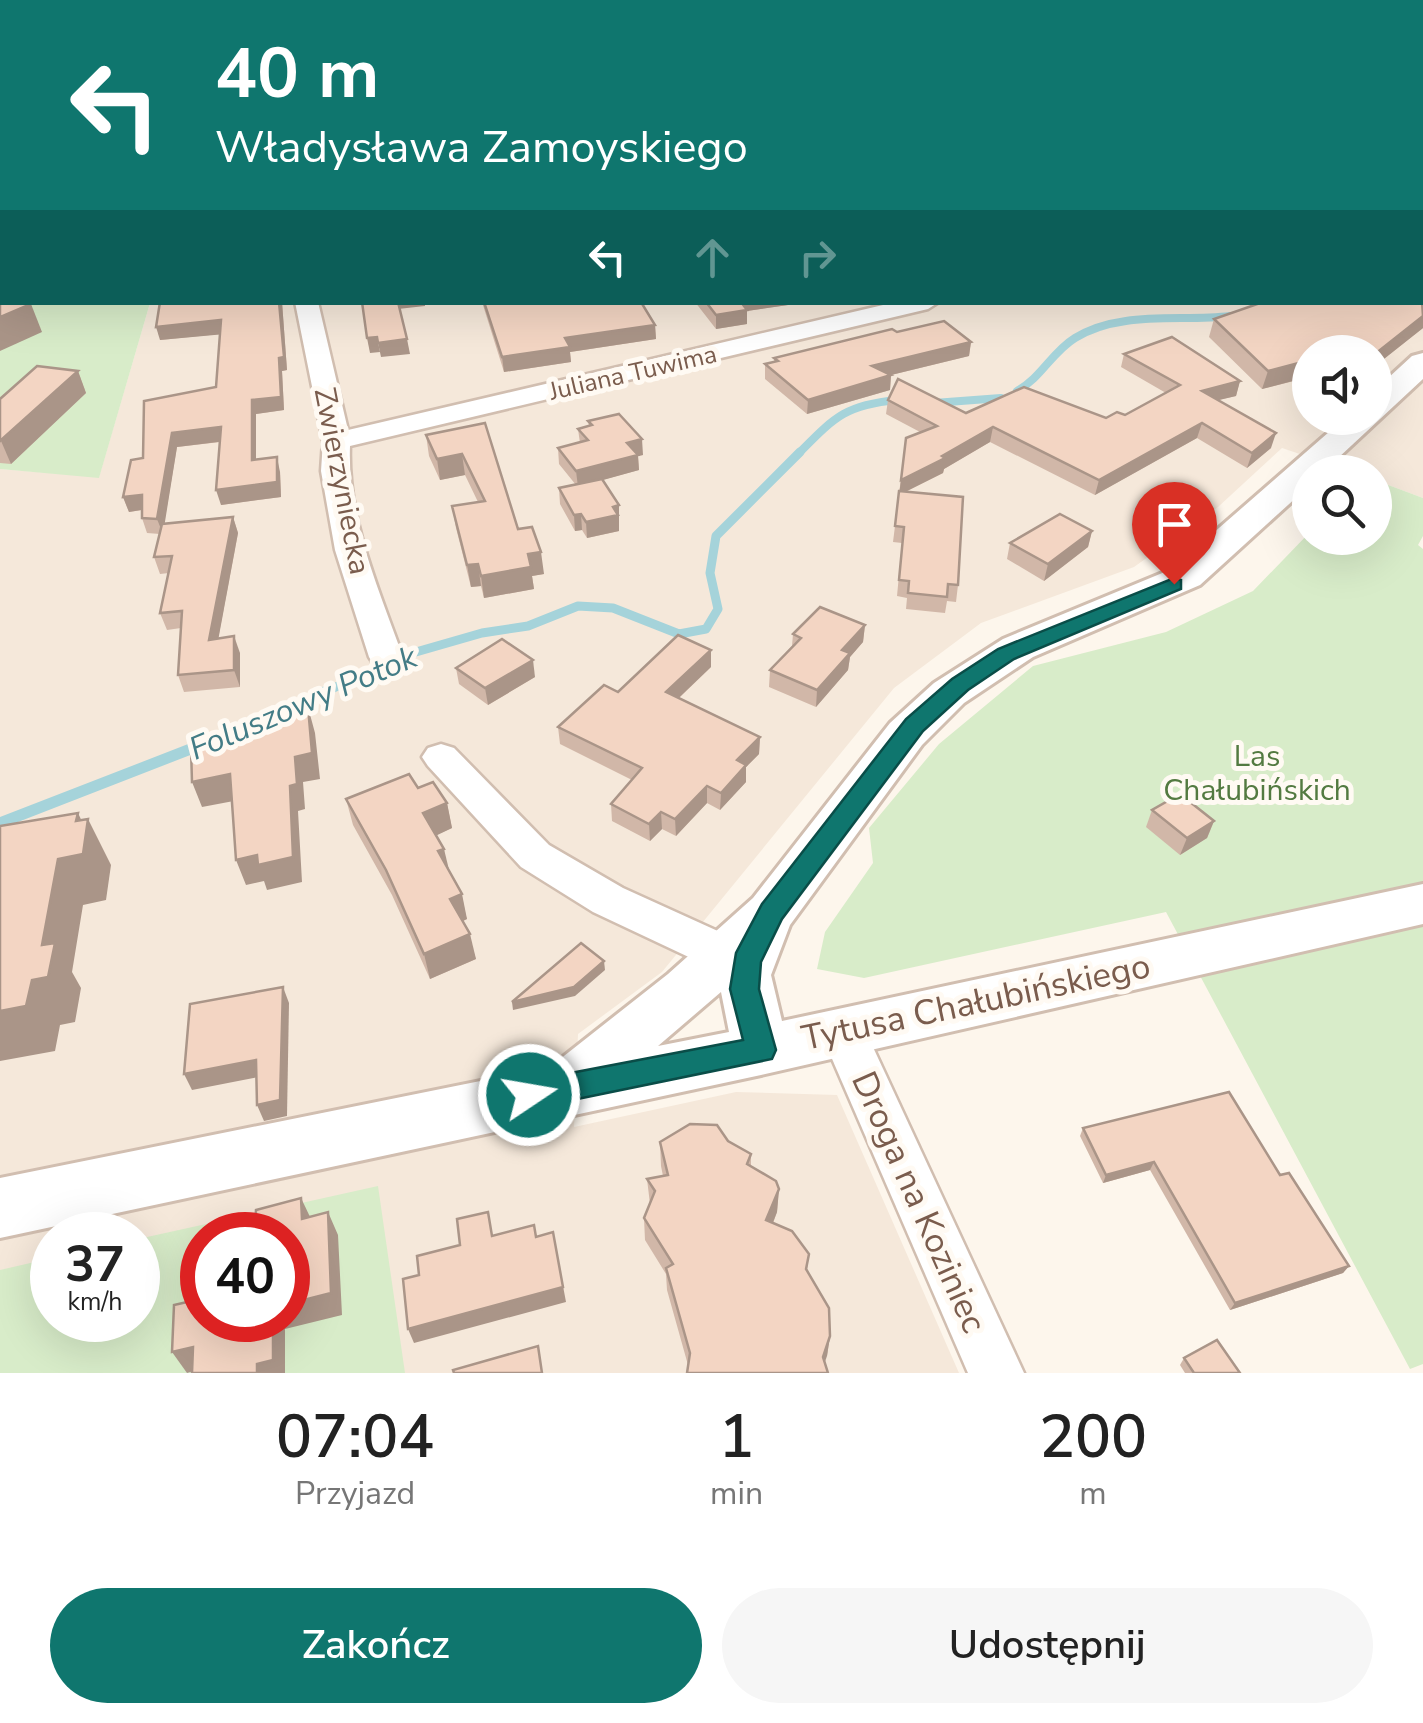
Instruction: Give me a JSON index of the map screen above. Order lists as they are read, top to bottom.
{
  "streets": {
    "street": [
      "Juliana Tuwima",
      "Zwierzyniecka",
      "Tytusa Chałubińskiego",
      "Droga na Koziniec"
    ]
  },
  "crossings": [
    ["Juliana Tuwima", "Zwierzyniecka"],
    ["Tytusa Chałubińskiego", "Droga na Koziniec"]
  ],
  "water": ["Foluszowy Potok"],
  "parks": ["Las Chałubińskich"],
  "page": {
    "turn": ["40 m", "Władysława Zamoyskiego"],
    "speed": "37 km/h",
    "limit": "40",
    "eta": [
      "07:04",
      "Przyjazd",
      "1",
      "min",
      "200",
      "m"
    ],
    "buttons": ["Zakończ", "Udostępnij"]
  }
}
